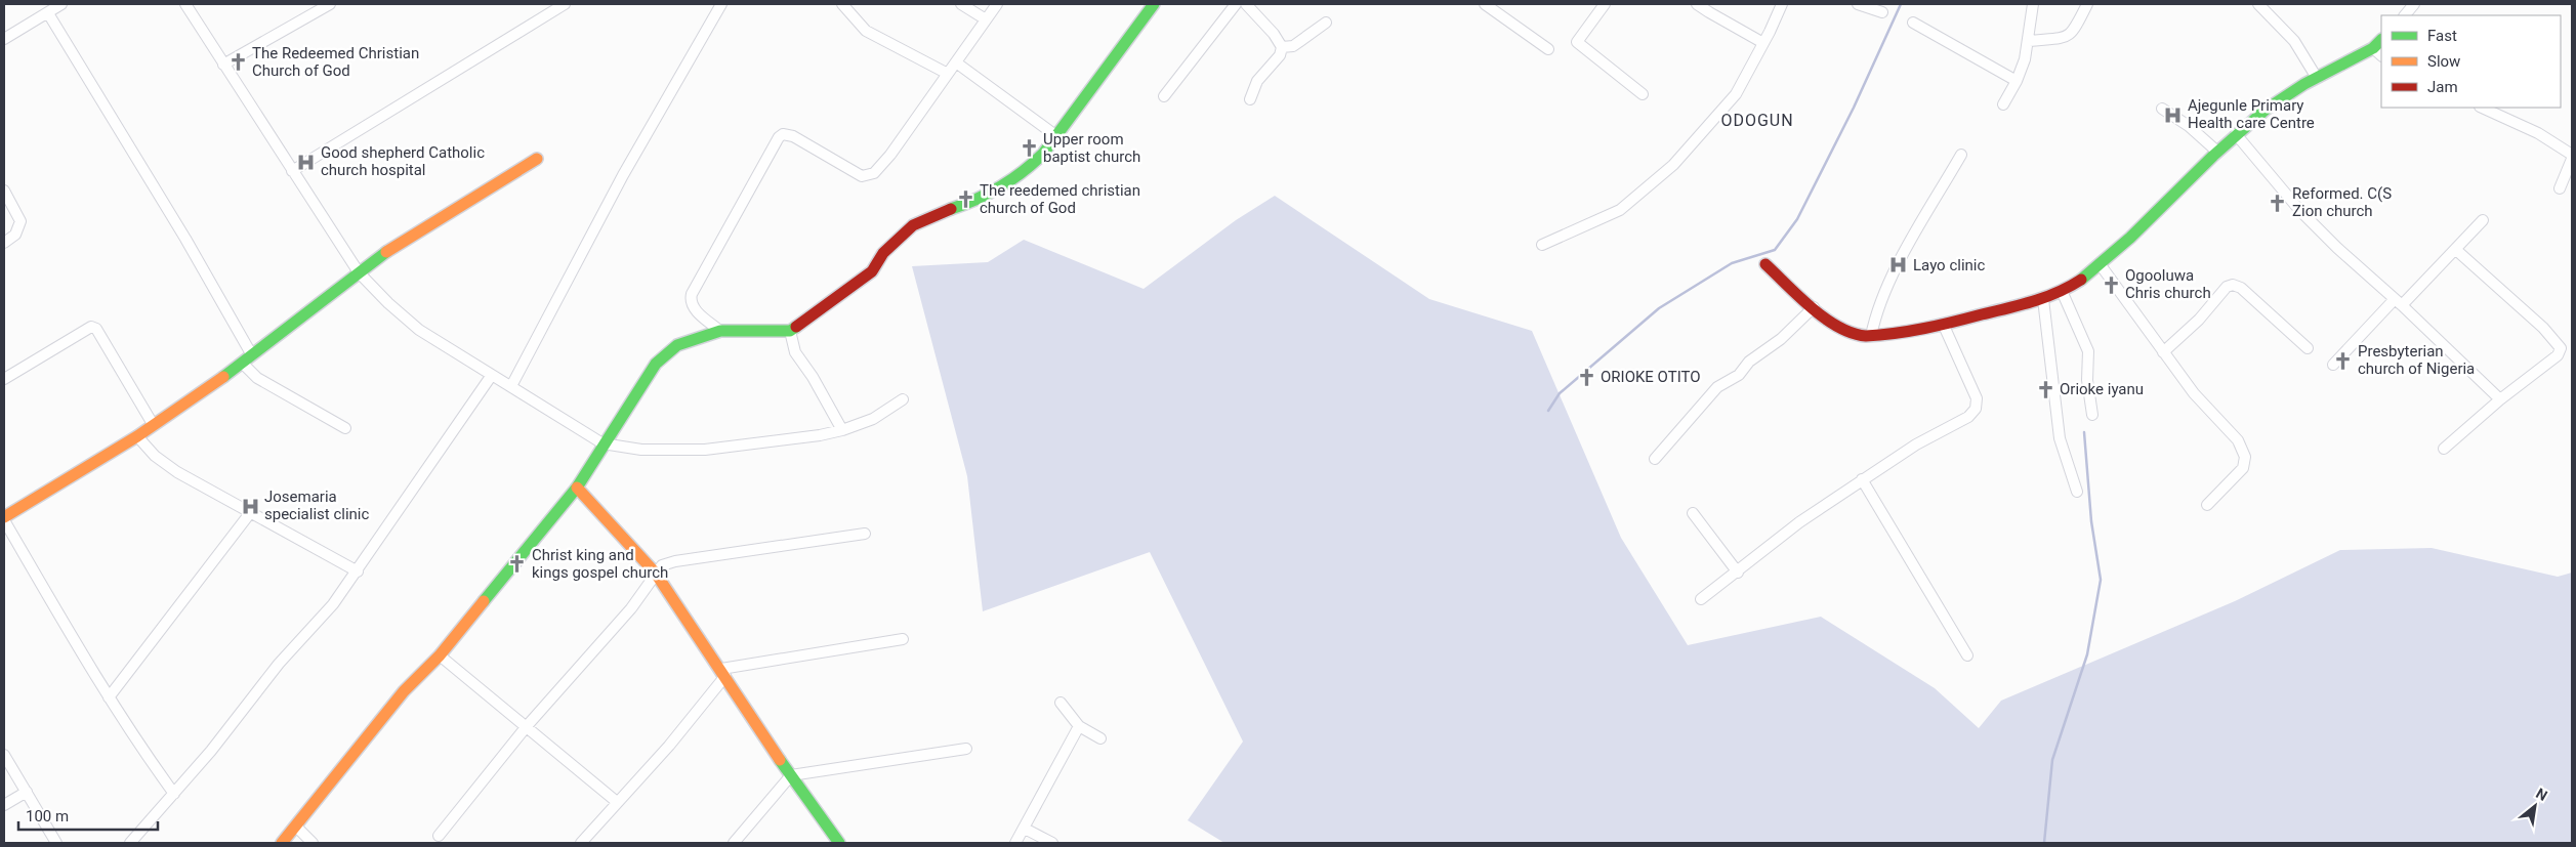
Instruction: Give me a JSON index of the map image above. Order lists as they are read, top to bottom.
{
  "districts": ["ODOGUN"],
  "places": {
    "church": [
      "The Redeemed Christian Church of God",
      "Upper room baptist church",
      "The reedemed christian church of God",
      "Reformed. C(S Zion church",
      "Ogooluwa Chris church",
      "Presbyterian church of Nigeria",
      "ORIOKE OTITO",
      "Orioke iyanu",
      "Christ king and kings gospel church"
    ],
    "hospital": [
      "Ajegunle Primary Health care Centre",
      "Good shepherd Catholic church hospital",
      "Layo clinic",
      "Josemaria specialist clinic"
    ]
  },
  "legend": ["Fast", "Slow", "Jam"],
  "scale_bar": "100 m",
  "north": "top right"
}
